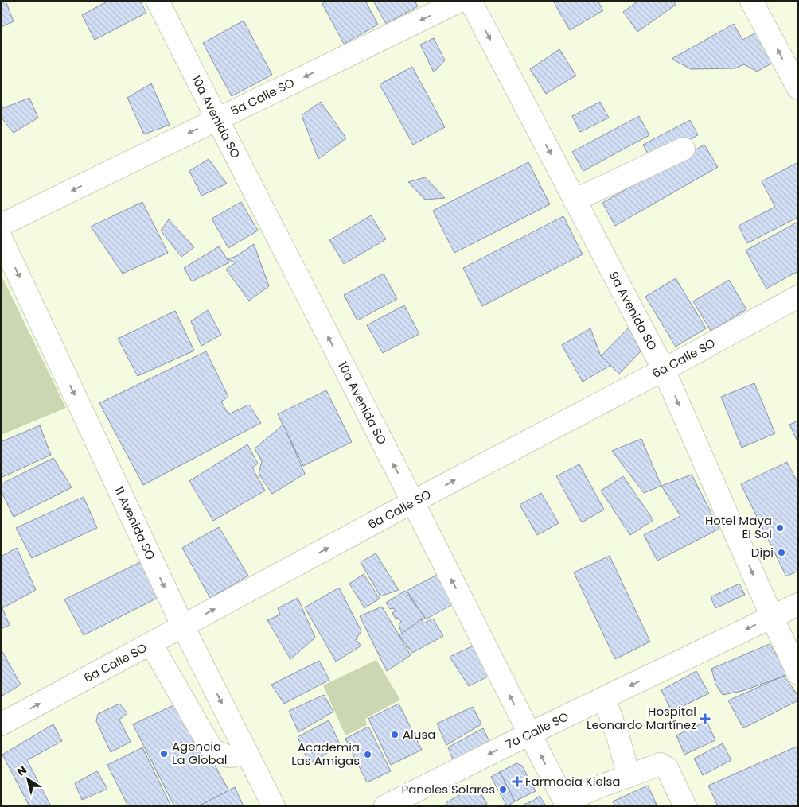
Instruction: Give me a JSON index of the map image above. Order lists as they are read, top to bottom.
{
  "streets": {
    "street": [
      "5a Calle SO",
      "10a Avenida SO",
      "9a Avenida SO",
      "6a Calle SO",
      "11 Avenida SO",
      "7a Calle SO"
    ]
  },
  "crossings": [
    ["5a Calle SO", "10a Avenida SO"],
    ["10a Avenida SO", "6a Calle SO"],
    ["10a Avenida SO", "7a Calle SO"],
    ["9a Avenida SO", "6a Calle SO"],
    ["9a Avenida SO", "7a Calle SO"],
    ["6a Calle SO", "11 Avenida SO"]
  ],
  "one_way": [
    "5a Calle SO",
    "10a Avenida SO",
    "9a Avenida SO",
    "6a Calle SO",
    "11 Avenida SO",
    "7a Calle SO"
  ],
  "places": {
    "other": [
      "Hotel Maya El Sol",
      "Dipi",
      "Alusa",
      "Agencia La Global",
      "Academia Las Amigas",
      "Paneles Solares"
    ],
    "health": ["Hospital Leonardo Martínez", "Farmacia Kielsa"]
  },
  "north": "top left"
}
